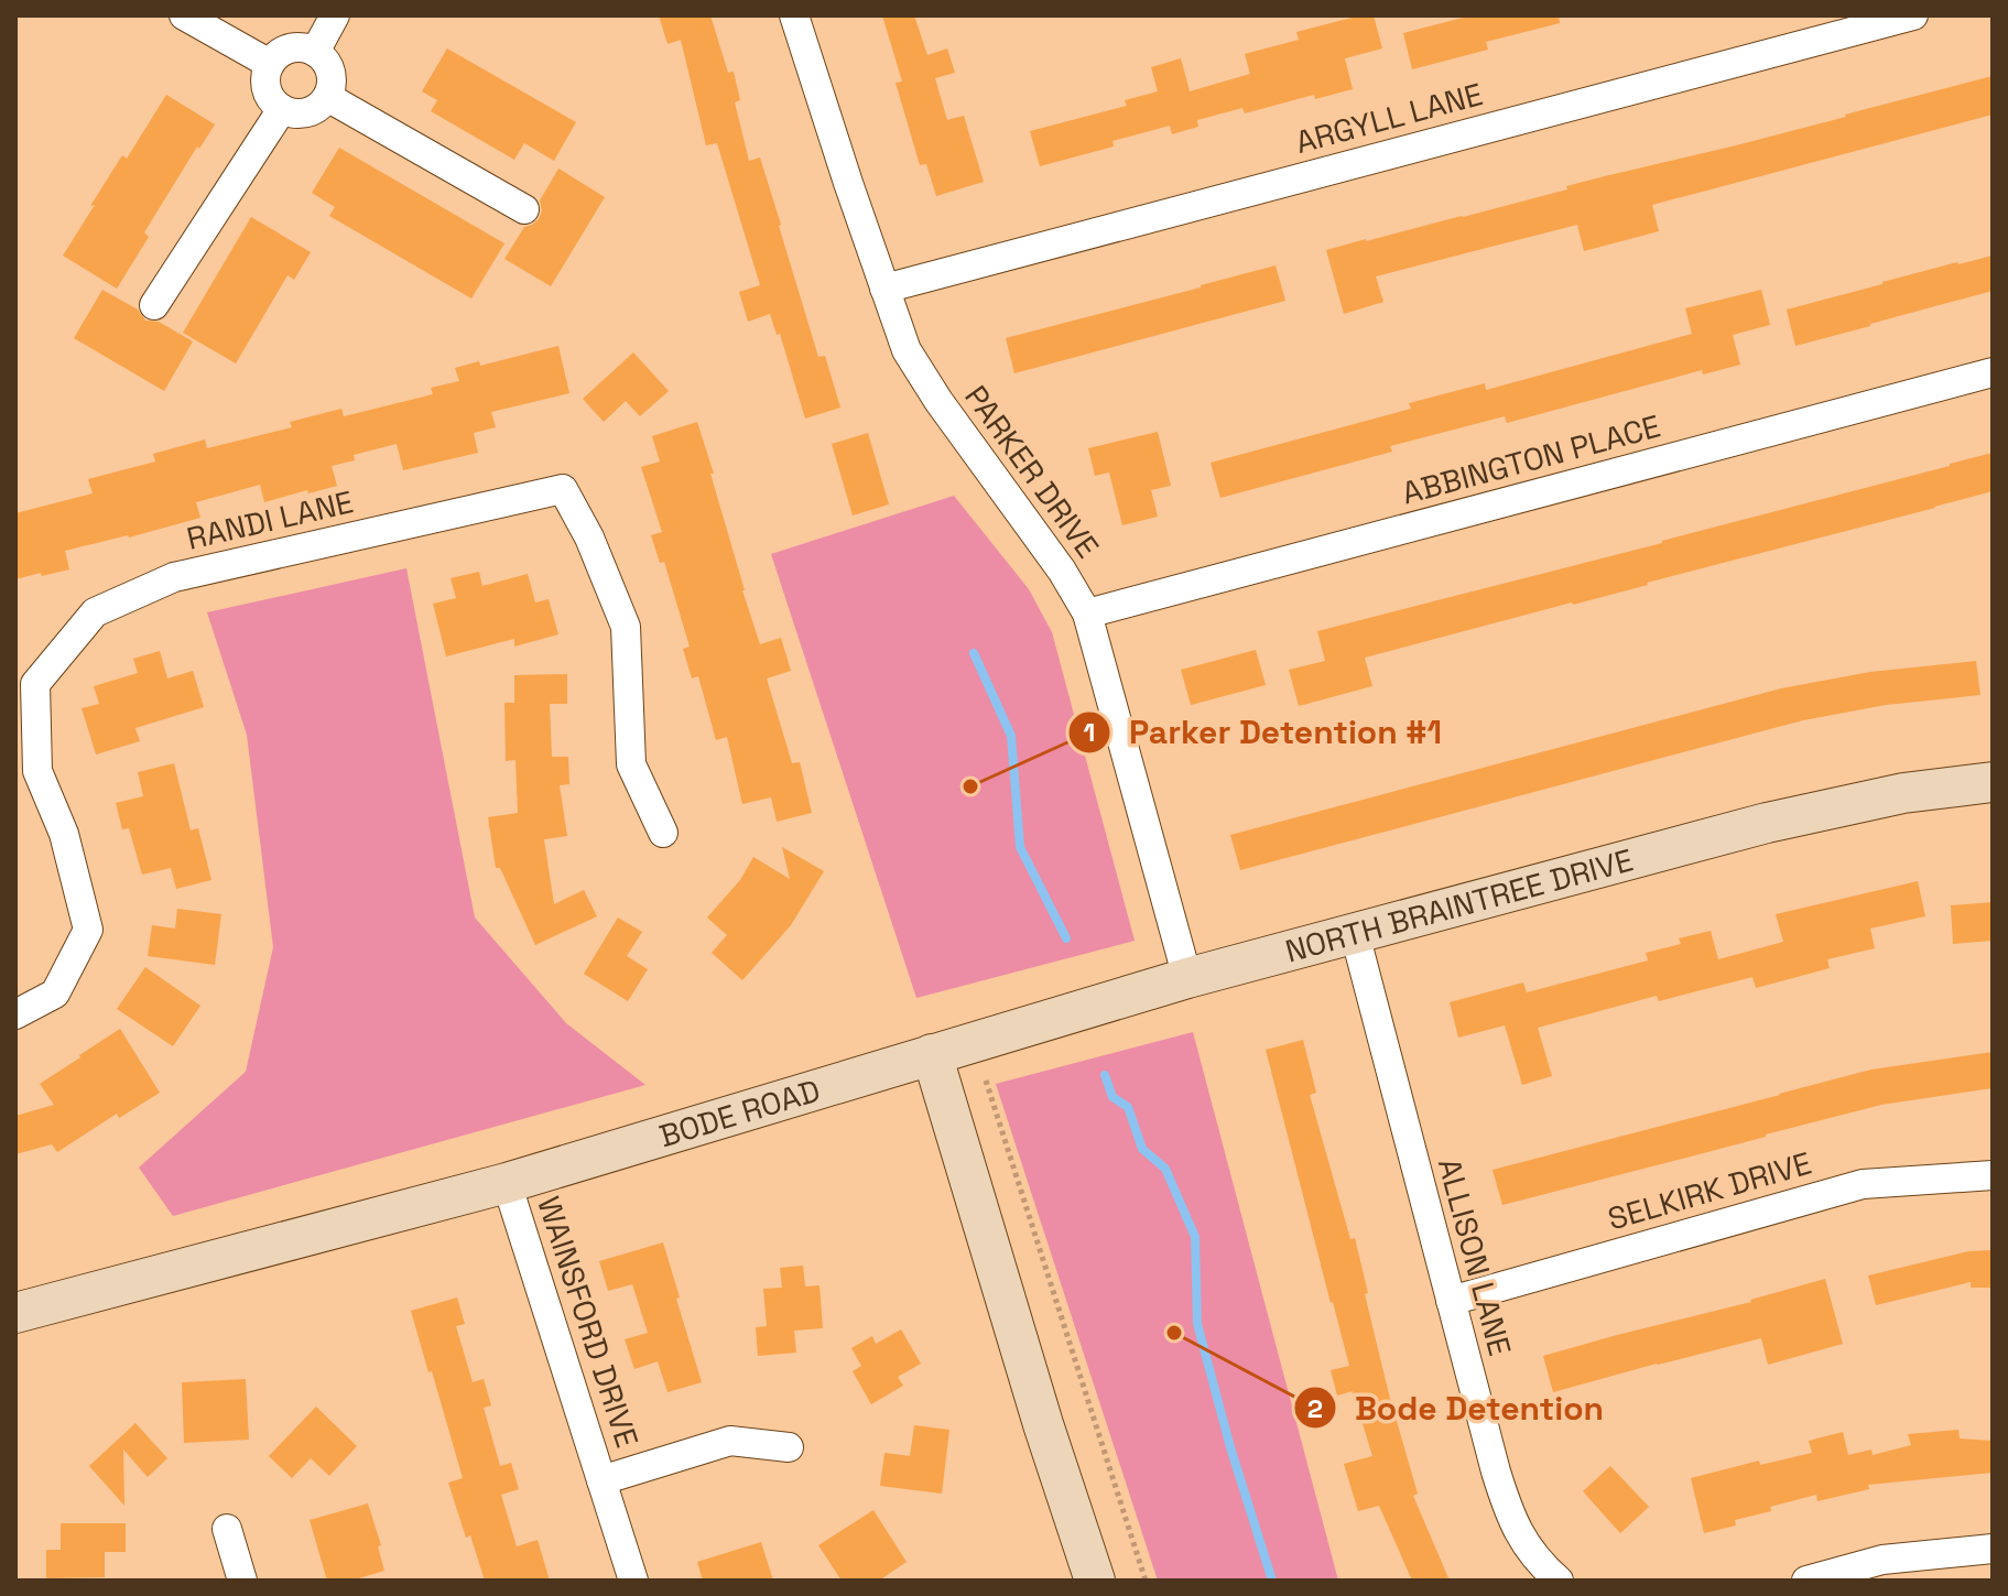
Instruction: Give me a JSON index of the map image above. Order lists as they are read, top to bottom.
{
  "streets": {
    "street": [
      "ARGYLL LANE",
      "ABBINGTON PLACE",
      "PARKER DRIVE",
      "RANDI LANE",
      "NORTH BRAINTREE DRIVE",
      "BODE ROAD",
      "SELKIRK DRIVE",
      "ALLISON LANE",
      "WAINSFORD DRIVE"
    ]
  },
  "crossings": [
    ["ARGYLL LANE", "PARKER DRIVE"],
    ["ABBINGTON PLACE", "PARKER DRIVE"],
    ["PARKER DRIVE", "NORTH BRAINTREE DRIVE"],
    ["NORTH BRAINTREE DRIVE", "BODE ROAD"],
    ["NORTH BRAINTREE DRIVE", "ALLISON LANE"],
    ["BODE ROAD", "WAINSFORD DRIVE"],
    ["SELKIRK DRIVE", "ALLISON LANE"]
  ],
  "places": ["Parker Detention #1", "Bode Detention"]
}
